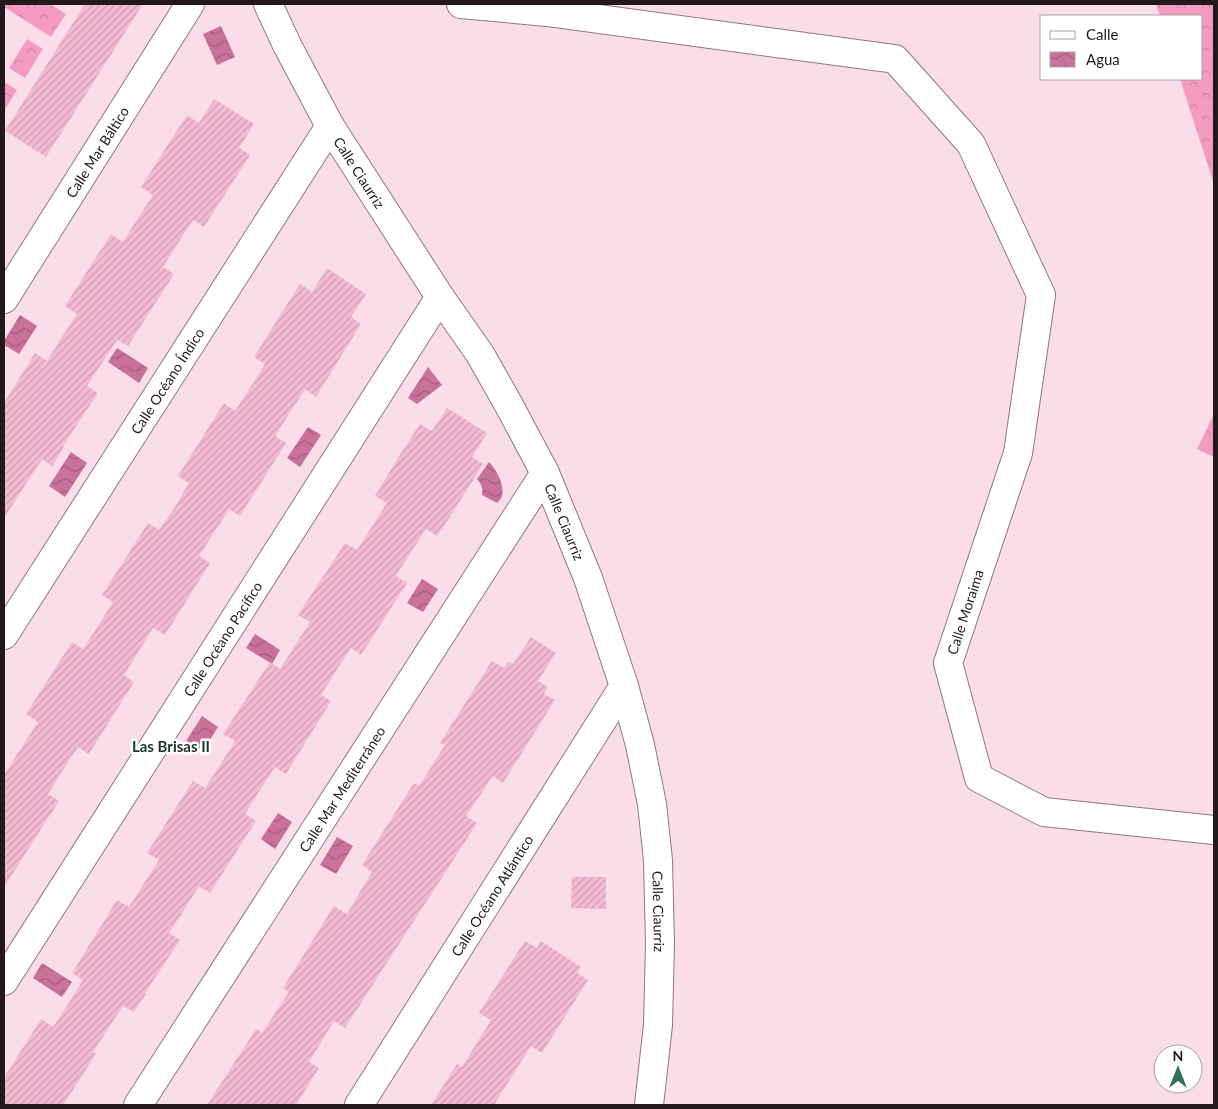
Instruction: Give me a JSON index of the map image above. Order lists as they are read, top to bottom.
{
  "streets": {
    "street": [
      "Calle Mar Báltico",
      "Calle Ciaurriz",
      "Calle Océano Índico",
      "Calle Moraima",
      "Calle Océano Pacífico",
      "Calle Mar Mediterráneo",
      "Calle Océano Atlántico"
    ]
  },
  "crossings": [
    ["Calle Ciaurriz", "Calle Océano Índico"],
    ["Calle Ciaurriz", "Calle Océano Pacífico"],
    ["Calle Ciaurriz", "Calle Mar Mediterráneo"],
    ["Calle Ciaurriz", "Calle Océano Atlántico"]
  ],
  "districts": ["Las Brisas II"],
  "legend": ["Calle", "Agua"],
  "north": "top"
}
